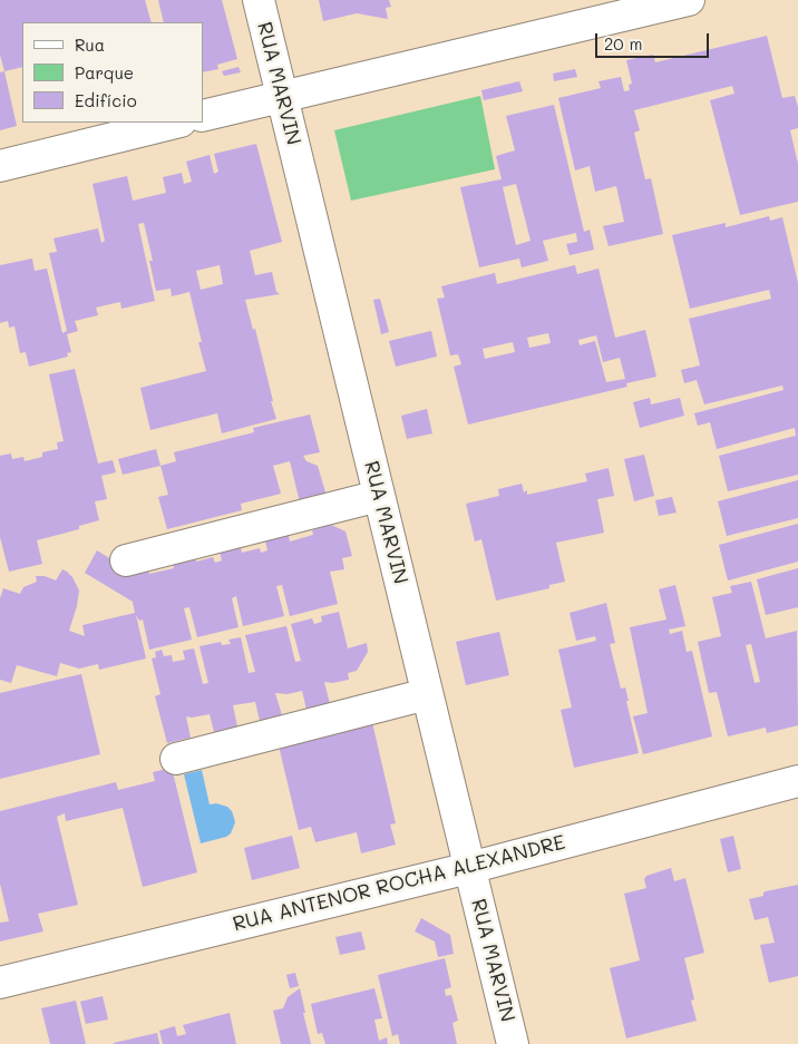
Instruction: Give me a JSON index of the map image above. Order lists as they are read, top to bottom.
{
  "streets": {
    "street": ["RUA MARVIN", "RUA ANTENOR ROCHA ALEXANDRE"]
  },
  "crossings": [
    ["RUA MARVIN", "RUA ANTENOR ROCHA ALEXANDRE"]
  ],
  "legend": ["Rua", "Parque", "Edifício"],
  "scale_bar": "20 m"
}
